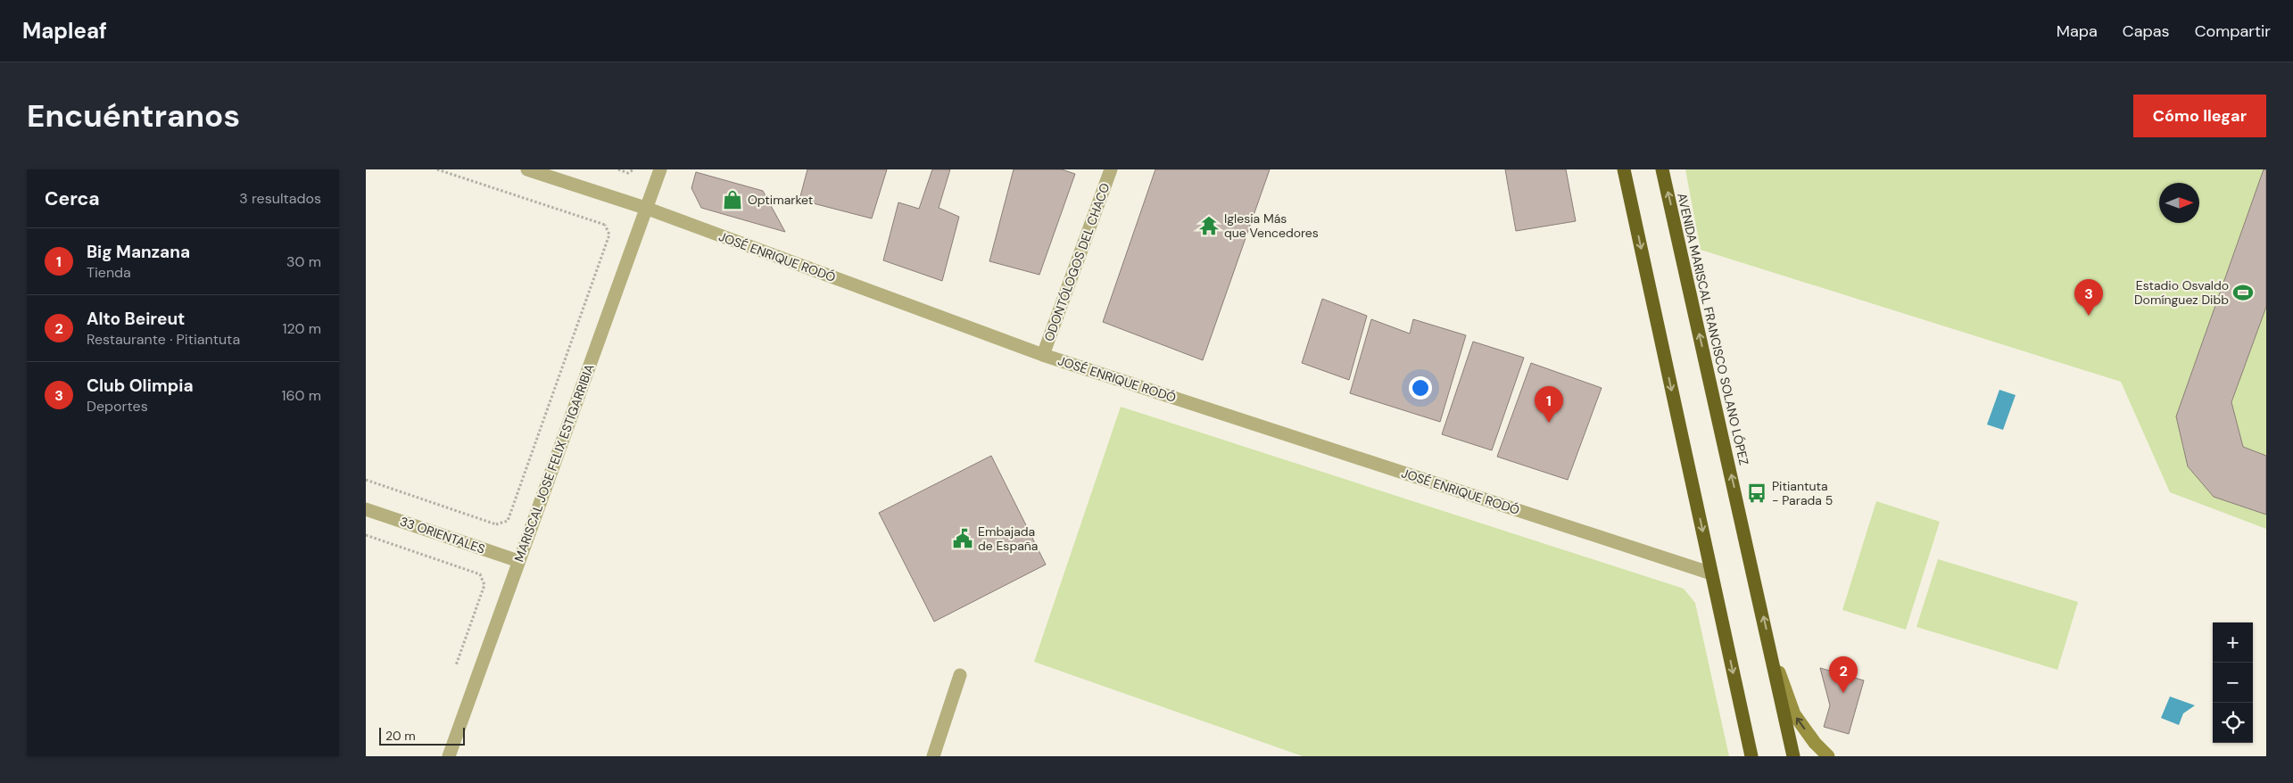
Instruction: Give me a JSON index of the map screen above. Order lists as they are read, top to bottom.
{
  "streets": {
    "highway": ["AVENIDA MARISCAL FRANCISCO SOLANO LÓPEZ"],
    "street": [
      "JOSÉ ENRIQUE RODÓ",
      "ODONTÓLOGOS DEL CHACO",
      "MARISCAL JOSE FELIX ESTIGARRIBIA",
      "33 ORIENTALES"
    ]
  },
  "crossings": [
    ["JOSÉ ENRIQUE RODÓ", "ODONTÓLOGOS DEL CHACO"],
    ["JOSÉ ENRIQUE RODÓ", "MARISCAL JOSE FELIX ESTIGARRIBIA"],
    ["MARISCAL JOSE FELIX ESTIGARRIBIA", "33 ORIENTALES"]
  ],
  "places": {
    "shop": ["Optimarket"],
    "temple": ["Iglesia Más que Vencedores"],
    "sports": ["Estadio Osvaldo Domínguez Dibb"],
    "bus stop": ["Pitiantuta - Parada 5"],
    "public building": ["Embajada de España"]
  },
  "scale_bar": "20 m",
  "north": "right",
  "page": {
    "header": "Mapleaf",
    "nav": ["Mapa", "Capas", "Compartir"],
    "buttons": "Cómo llegar",
    "title": "Encuéntranos",
    "heading": ["Cerca", "3 resultados"],
    "list": [
      {
        "mark": "1",
        "name": "Big Manzana",
        "note": "Tienda",
        "value": "30 m"
      },
      {
        "mark": "2",
        "name": "Alto Beireut",
        "note": "Restaurante · Pitiantuta",
        "value": "120 m"
      },
      {
        "mark": "3",
        "name": "Club Olimpia",
        "note": "Deportes",
        "value": "160 m"
      }
    ],
    "pins": ["3", "1", "2"],
    "map_buttons": ["+", "−"],
    "scale": "20 m"
  }
}
